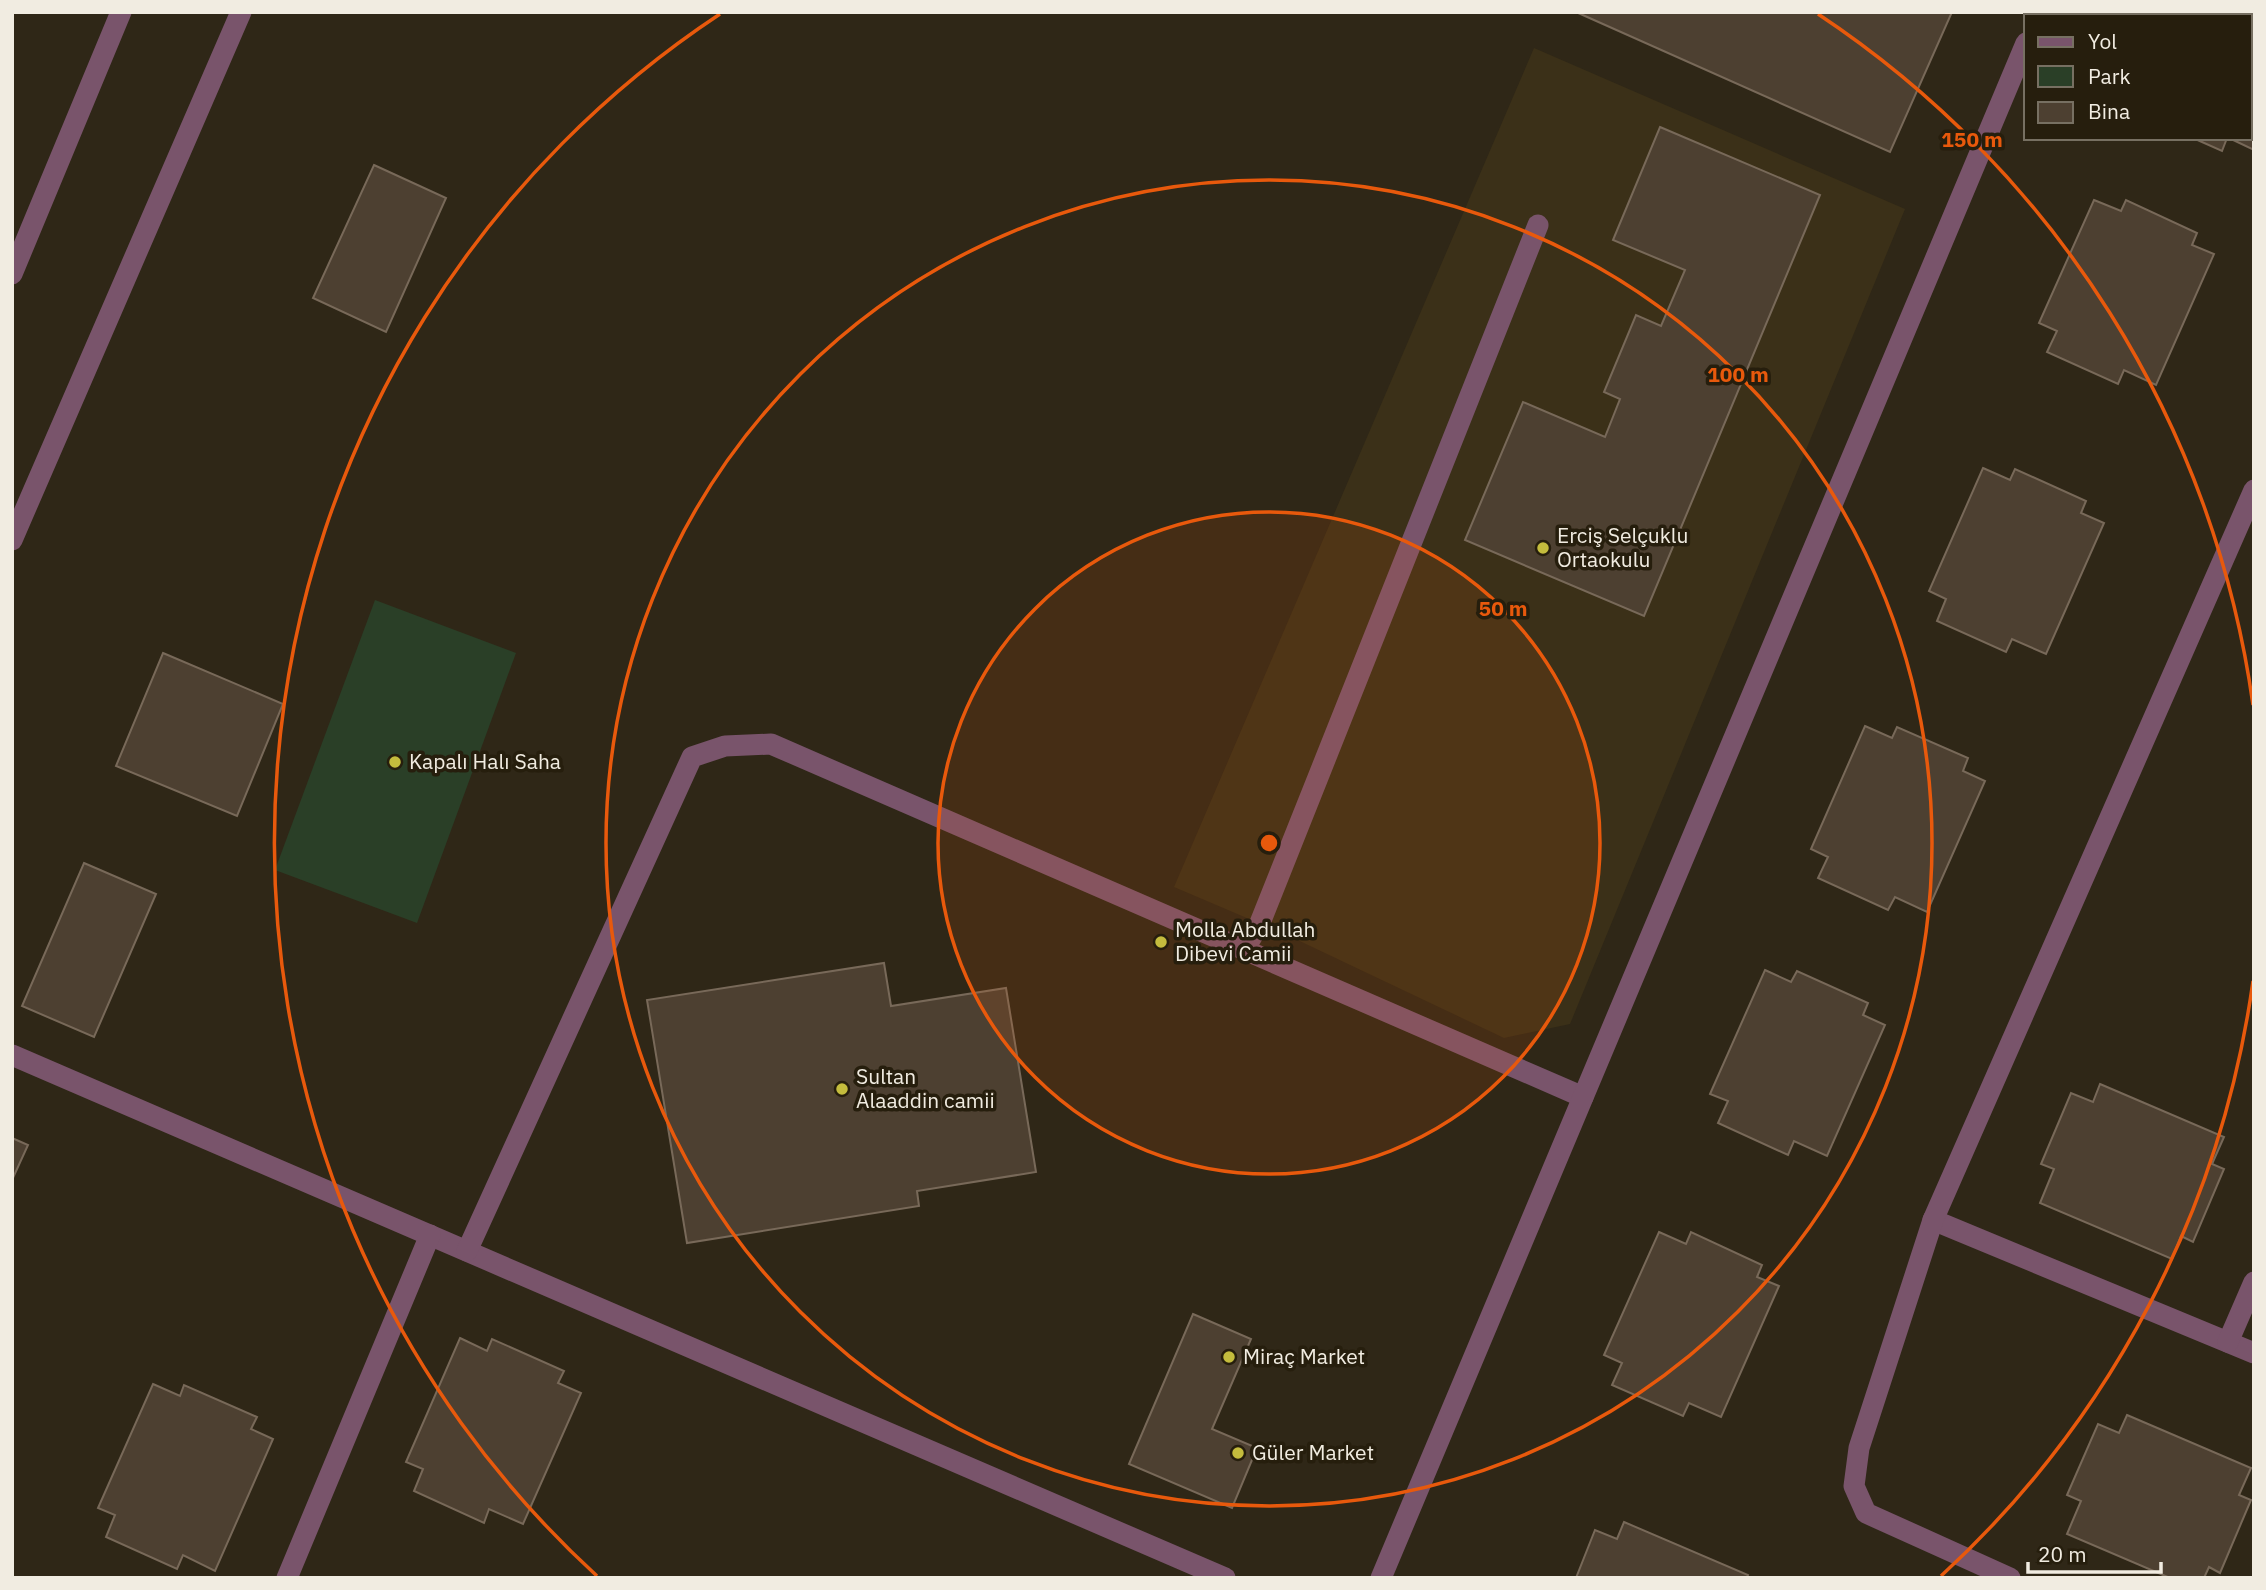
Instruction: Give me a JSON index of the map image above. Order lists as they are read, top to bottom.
{
  "places": [
    "Erciş Selçuklu Ortaokulu",
    "Kapalı Halı Saha",
    "Molla Abdullah Dibevi Camii",
    "Sultan Alaaddin camii",
    "Miraç Market",
    "Güler Market"
  ],
  "legend": ["Yol", "Park", "Bina"],
  "scale_bar": "20 m",
  "rings": ["150 m", "100 m", "50 m"]
}
